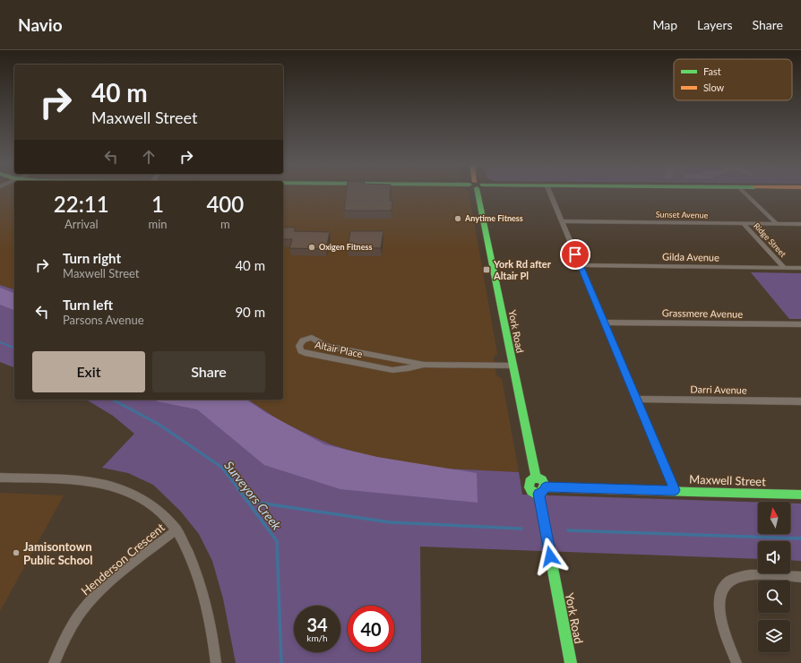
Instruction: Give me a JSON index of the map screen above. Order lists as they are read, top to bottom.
{
  "streets": {
    "street": [
      "Sunset Avenue",
      "Ridge Street",
      "Gilda Avenue",
      "Grassmere Avenue",
      "York Road",
      "Altair Place",
      "Darri Avenue",
      "Maxwell Street",
      "Henderson Crescent"
    ]
  },
  "crossings": [
    ["Sunset Avenue", "Ridge Street"],
    ["Ridge Street", "Gilda Avenue"],
    ["York Road", "Altair Place"],
    ["York Road", "Maxwell Street"]
  ],
  "water": ["Surveyors Creek"],
  "places": {
    "other": ["Anytime Fitness", "Oxigen Fitness", "Jamisontown Public School"],
    "transit": ["York Rd after Altair Pl"]
  },
  "legend": ["Fast", "Slow"],
  "north": "top",
  "page": {
    "header": "Navio",
    "nav": ["Map", "Layers", "Share"],
    "turn": ["40 m", "Maxwell Street"],
    "eta": [
      "22:11",
      "Arrival",
      "1",
      "min",
      "400",
      "m"
    ],
    "list": [
      {
        "name": "Turn right",
        "note": "Maxwell Street",
        "value": "40 m"
      },
      {
        "name": "Turn left",
        "note": "Parsons Avenue",
        "value": "90 m"
      }
    ],
    "buttons": ["Exit", "Share"],
    "speed": "34 km/h",
    "limit": "40"
  }
}
